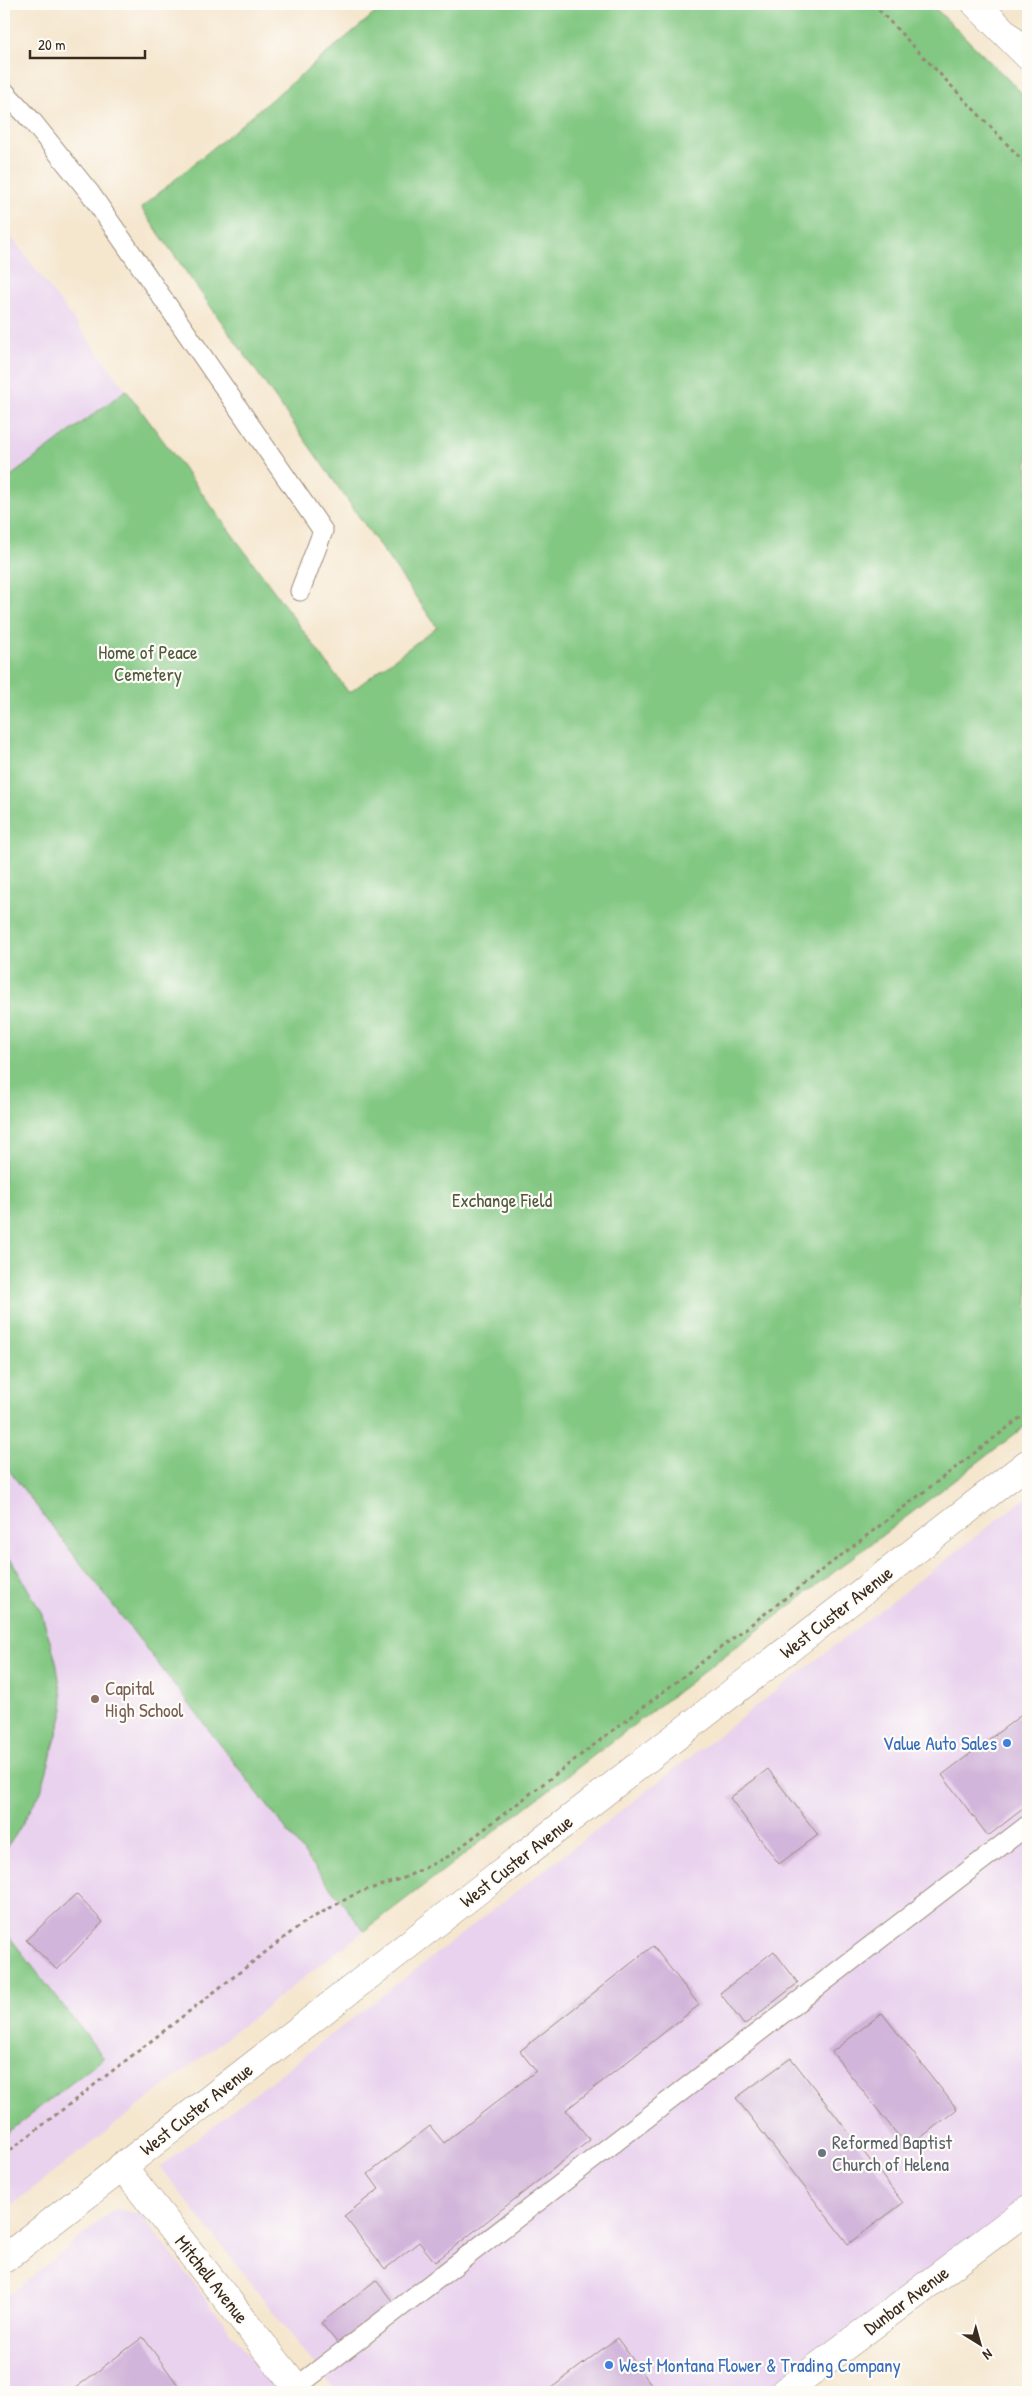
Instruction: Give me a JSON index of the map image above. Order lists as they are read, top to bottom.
{
  "streets": {
    "main road": ["West Custer Avenue", "Mitchell Avenue", "Dunbar Avenue"]
  },
  "crossings": [
    ["West Custer Avenue", "Mitchell Avenue"]
  ],
  "parks": ["Home of Peace Cemetery", "Exchange Field"],
  "places": [
    "Capital High School",
    "Value Auto Sales",
    "Reformed Baptist Church of Helena",
    "West Montana Flower & Trading Company"
  ],
  "scale_bar": "20 m",
  "north": "bottom right"
}
